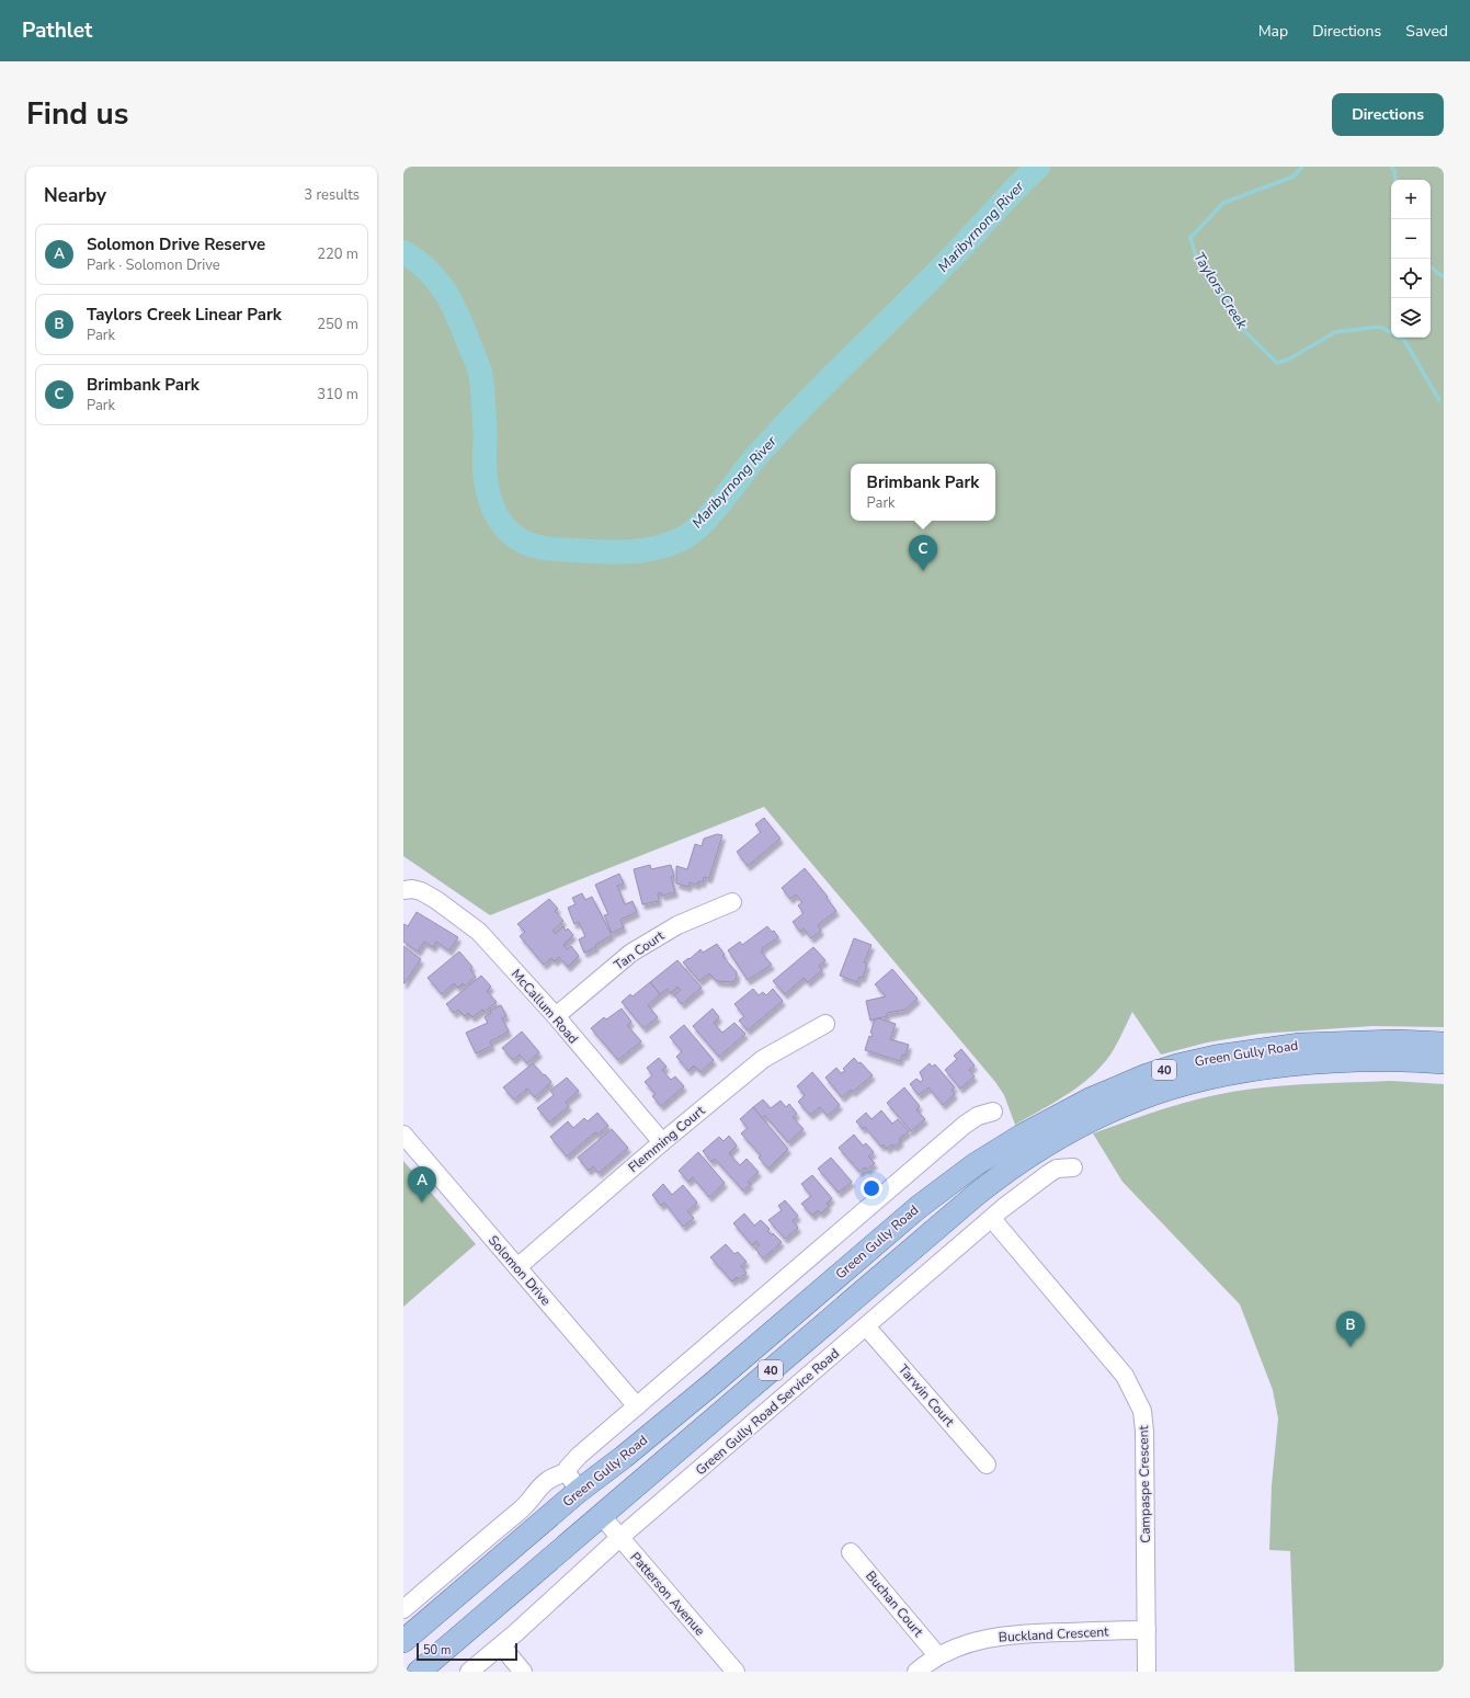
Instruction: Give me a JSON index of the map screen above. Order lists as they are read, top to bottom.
{
  "streets": {
    "main road": ["Green Gully Road", "40"],
    "street": [
      "Tan Court",
      "McCallum Road",
      "Flemming Court",
      "Solomon Drive",
      "Tarwin Court",
      "Green Gully Road Service Road",
      "Campaspe Crescent",
      "Patterson Avenue",
      "Buchan Court",
      "Buckland Crescent"
    ]
  },
  "crossings": [
    ["Tan Court", "McCallum Road"],
    ["McCallum Road", "Flemming Court"],
    ["Green Gully Road", "Patterson Avenue"],
    ["Flemming Court", "Solomon Drive"],
    ["Tarwin Court", "Green Gully Road Service Road"],
    ["Green Gully Road Service Road", "Campaspe Crescent"],
    ["Green Gully Road Service Road", "Patterson Avenue"],
    ["Campaspe Crescent", "Buckland Crescent"],
    ["Buchan Court", "Buckland Crescent"]
  ],
  "water": ["Maribyrnong River", "Taylors Creek"],
  "scale_bar": "50 m",
  "page": {
    "header": "Pathlet",
    "nav": ["Map", "Directions", "Saved"],
    "title": "Find us",
    "buttons": "Directions",
    "heading": ["Nearby", "3 results"],
    "map_buttons": ["+", "−"],
    "list": [
      {
        "mark": "A",
        "name": "Solomon Drive Reserve",
        "note": "Park · Solomon Drive",
        "value": "220 m"
      },
      {
        "mark": "B",
        "name": "Taylors Creek Linear Park",
        "note": "Park",
        "value": "250 m"
      },
      {
        "mark": "C",
        "name": "Brimbank Park",
        "note": "Park",
        "value": "310 m"
      }
    ],
    "popup": ["Brimbank Park", "Park"],
    "pins": ["C", "A", "B"],
    "scale": "50 m"
  }
}
